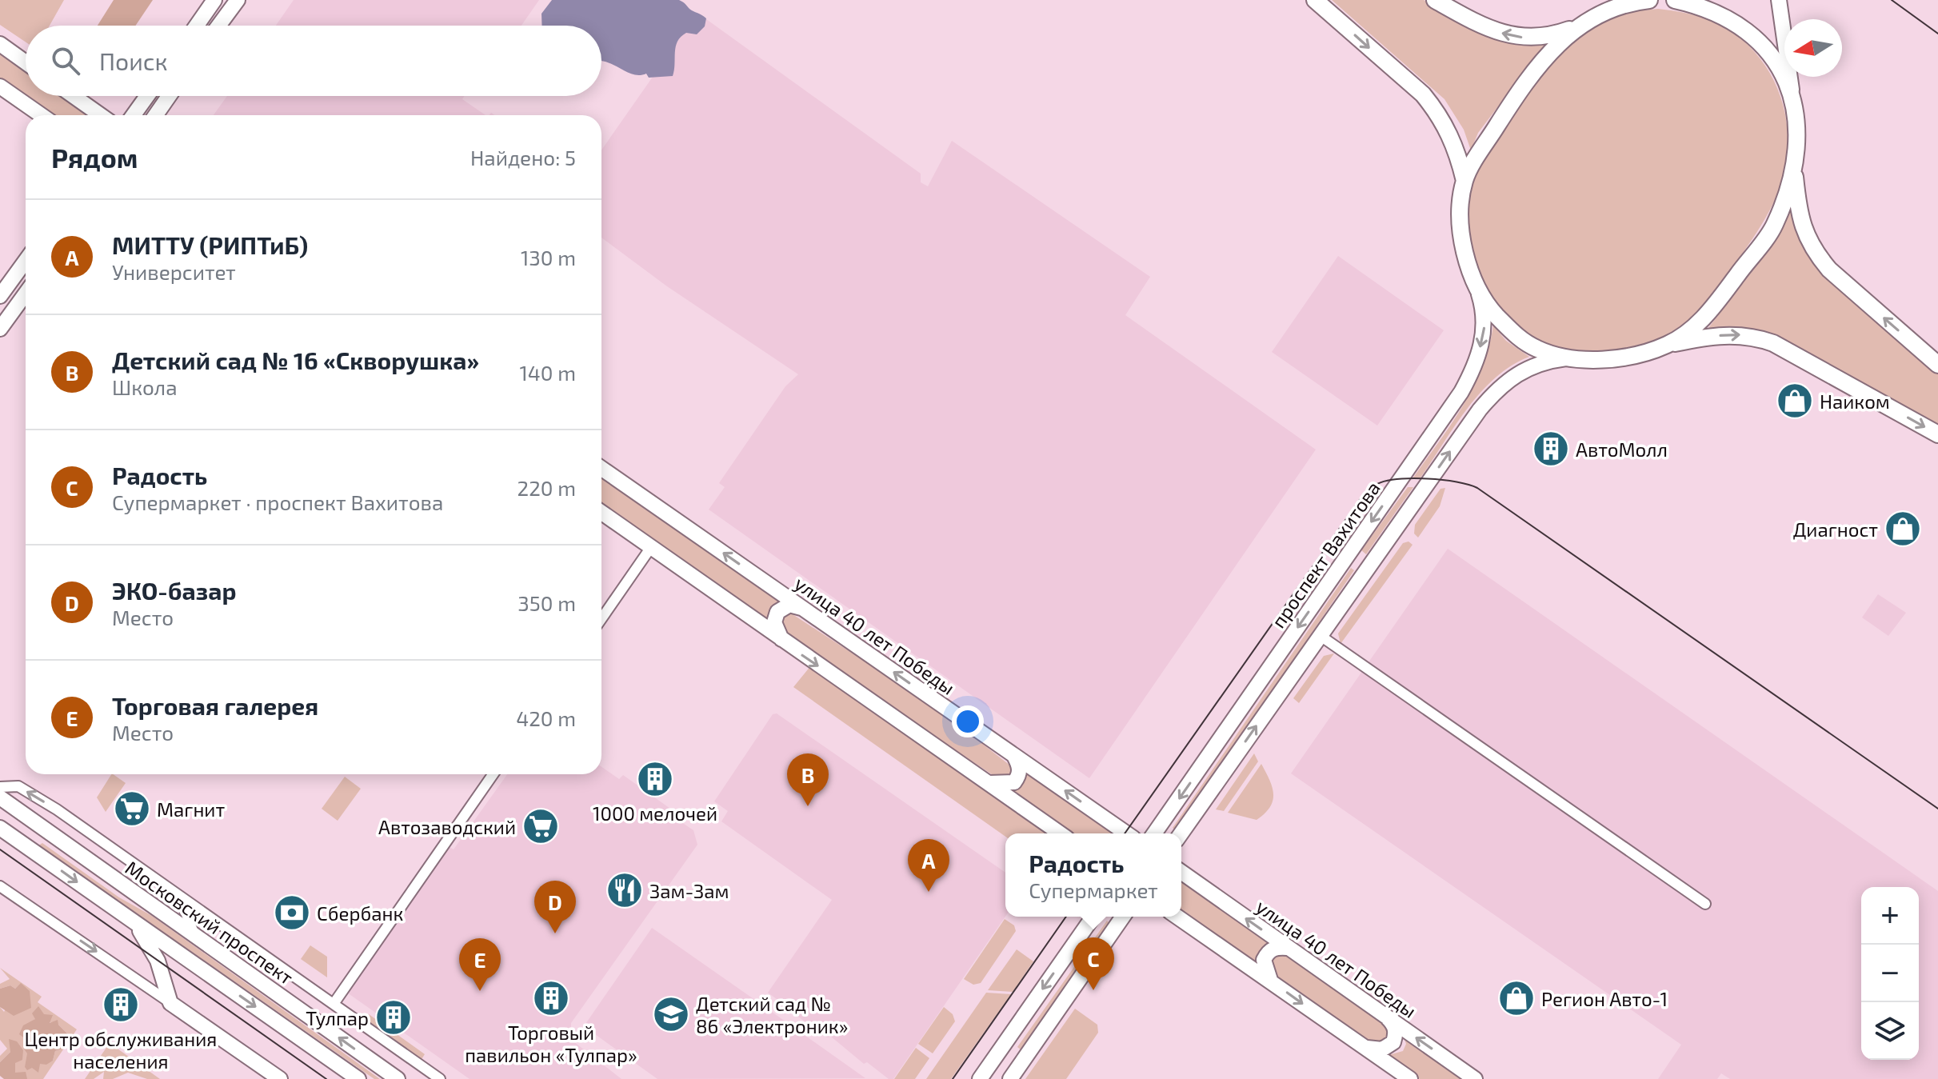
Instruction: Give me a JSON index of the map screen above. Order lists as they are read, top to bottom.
{
  "streets": {
    "main road": ["проспект Вахитова", "улица 40 лет Победы", "Московский проспект"]
  },
  "places": {
    "shop": ["Наиком", "Диагност", "Регион Авто-1"],
    "building": [
      "АвтоМолл",
      "1000 мелочей",
      "Торговый павильон «Тулпар»",
      "Центр обслуживания населения",
      "Тулпар"
    ],
    "supermarket": ["Магнит", "Автозаводский"],
    "restaurant": ["Зам-Зам"],
    "bank": ["Сбербанк"],
    "school or university": ["Детский сад № 86 «Электроник»"]
  },
  "north": "left",
  "page": {
    "search": "Поиск",
    "heading": ["Рядом", "Найдено: 5"],
    "list": [
      {
        "mark": "A",
        "name": "МИТТУ (РИПТиБ)",
        "note": "Университет",
        "value": "130 m"
      },
      {
        "mark": "B",
        "name": "Детский сад № 16 «Скворушка»",
        "note": "Школа",
        "value": "140 m"
      },
      {
        "mark": "C",
        "name": "Радость",
        "note": "Супермаркет · проспект Вахитова",
        "value": "220 m"
      },
      {
        "mark": "D",
        "name": "ЭКО-базар",
        "note": "Место",
        "value": "350 m"
      },
      {
        "mark": "E",
        "name": "Торговая галерея",
        "note": "Место",
        "value": "420 m"
      }
    ],
    "pins": [
      "B",
      "A",
      "D",
      "C",
      "E"
    ],
    "popup": ["Радость", "Супермаркет"],
    "map_buttons": ["+", "−"]
  }
}
